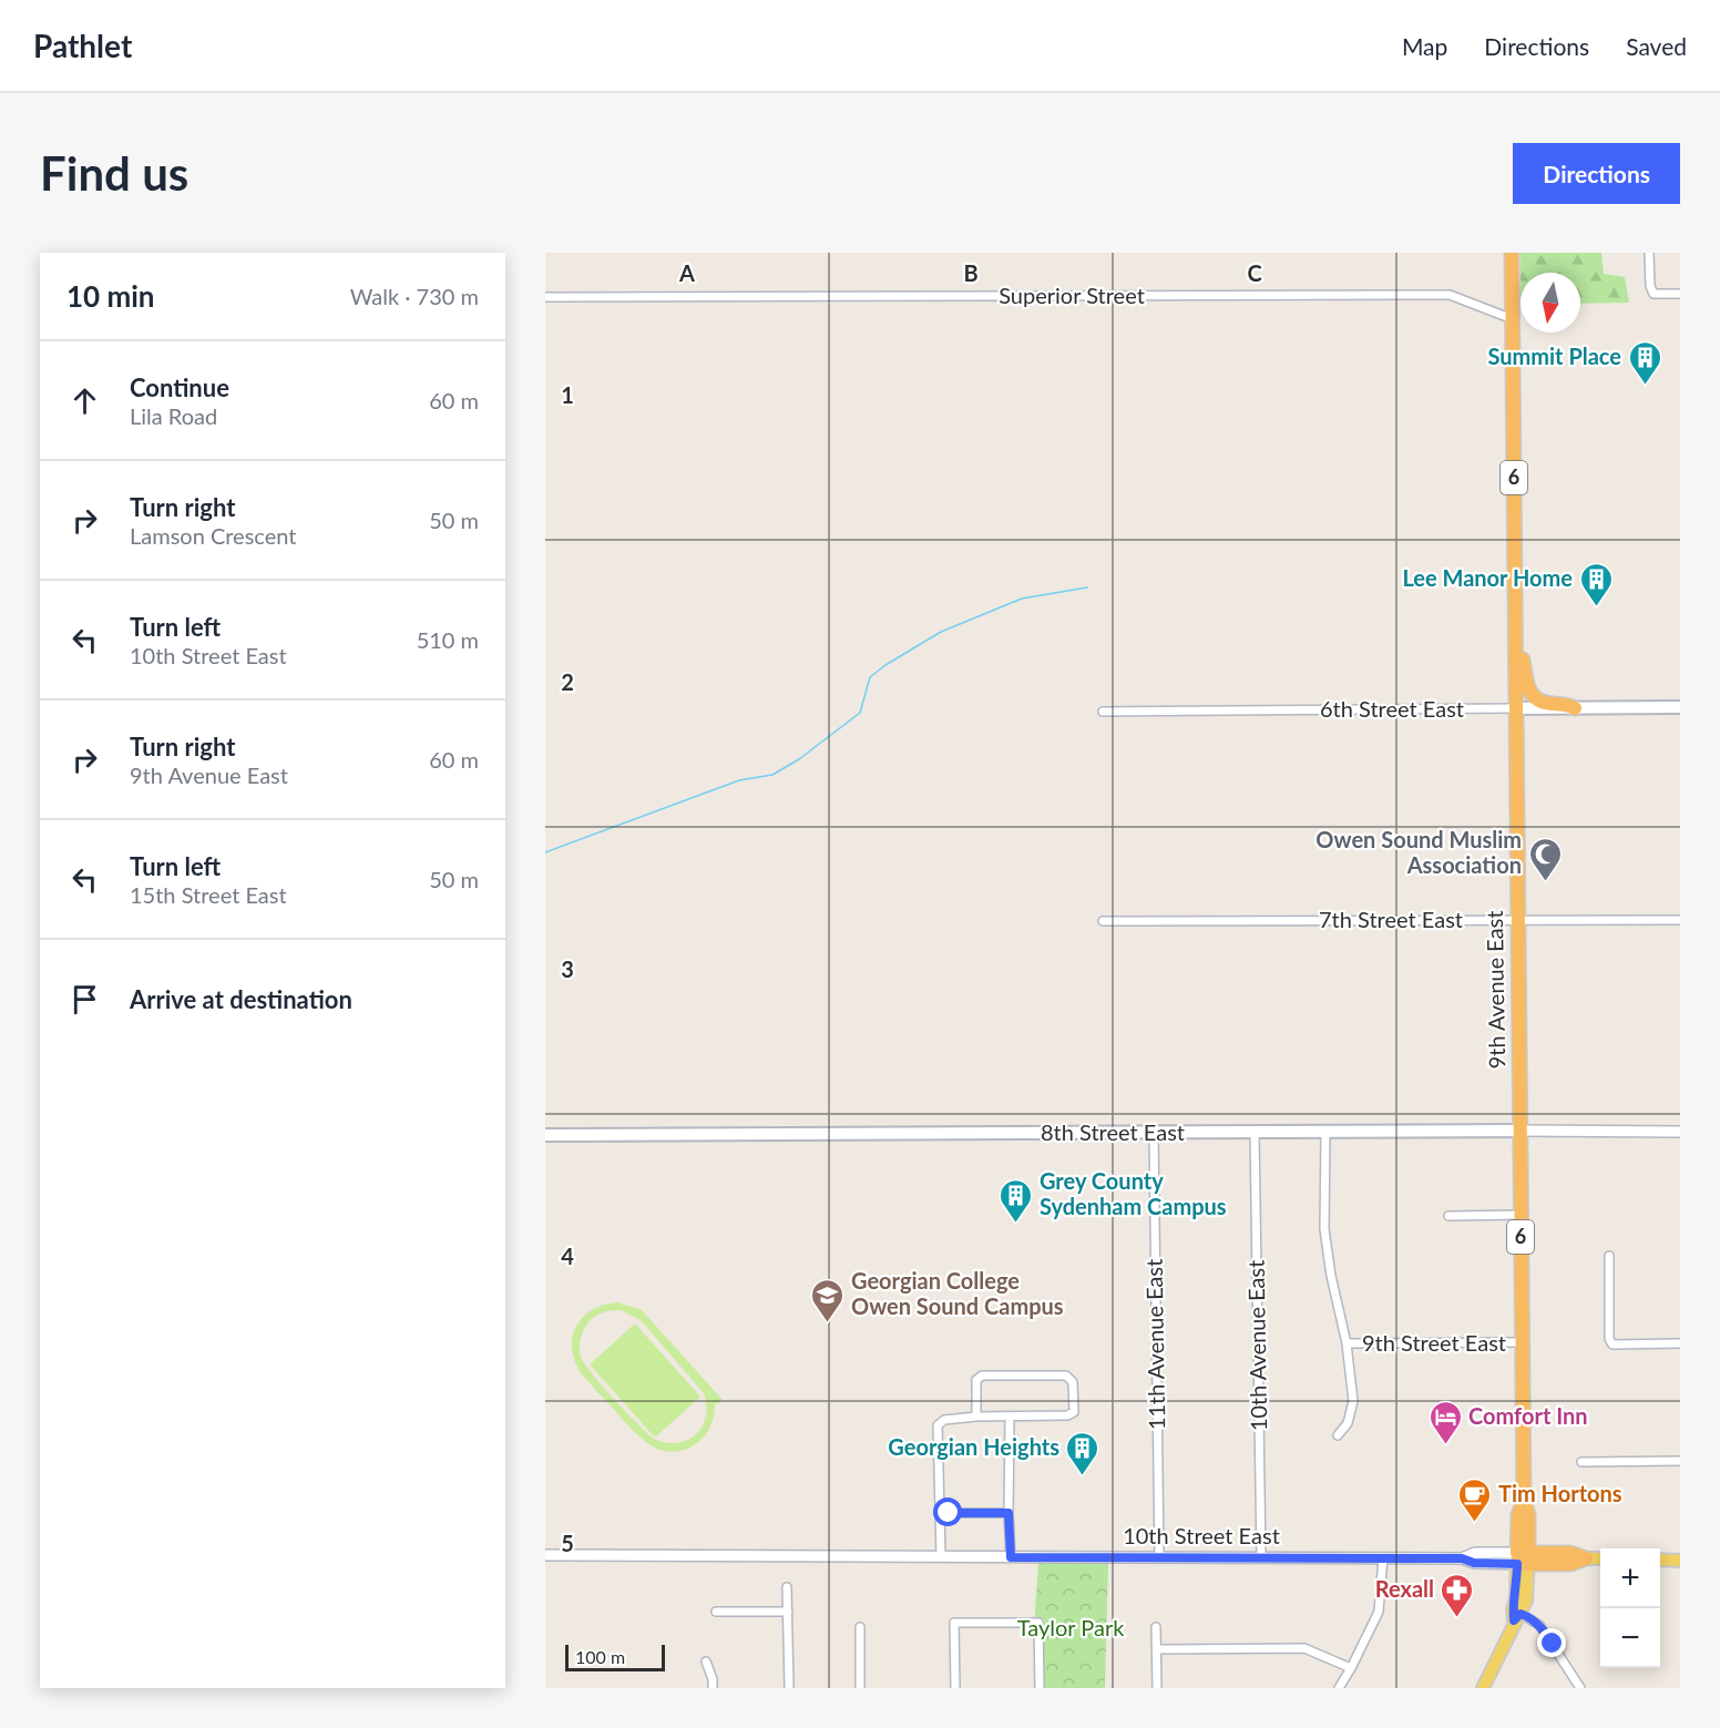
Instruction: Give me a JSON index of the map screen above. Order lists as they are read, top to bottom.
{
  "streets": {
    "highway": ["6", "9th Avenue East", "10th Street East"],
    "main road": ["6th Street East", "8th Street East"],
    "street": [
      "Superior Street",
      "7th Street East",
      "9th Street East",
      "11th Avenue East",
      "10th Avenue East"
    ]
  },
  "crossings": [
    ["Superior Street", "6"],
    ["Superior Street", "9th Avenue East"],
    ["6", "9th Avenue East"],
    ["6th Street East", "9th Avenue East"],
    ["7th Street East", "9th Avenue East"],
    ["9th Avenue East", "8th Street East"],
    ["9th Avenue East", "9th Street East"],
    ["9th Avenue East", "10th Street East"],
    ["8th Street East", "11th Avenue East"],
    ["8th Street East", "10th Avenue East"],
    ["11th Avenue East", "10th Street East"],
    ["10th Avenue East", "10th Street East"]
  ],
  "parks": ["Taylor Park"],
  "places": {
    "building": [
      "Summit Place",
      "Lee Manor Home",
      "Grey County Sydenham Campus",
      "Georgian Heights"
    ],
    "mosque": ["Owen Sound Muslim Association"],
    "school or university": ["Georgian College Owen Sound Campus"],
    "hotel": ["Comfort Inn"],
    "cafe": ["Tim Hortons"],
    "pharmacy": ["Rexall"]
  },
  "scale_bar": "100 m",
  "north": "bottom",
  "page": {
    "header": "Pathlet",
    "nav": ["Map", "Directions", "Saved"],
    "buttons": "Directions",
    "title": "Find us",
    "heading": ["10 min", "Walk · 730 m"],
    "list": [
      ["Continue", "Lila Road", "60 m"],
      ["Turn right", "Lamson Crescent", "50 m"],
      ["Turn left", "10th Street East", "510 m"],
      ["Turn right", "9th Avenue East", "60 m"],
      ["Turn left", "15th Street East", "50 m"],
      "Arrive at destination"
    ],
    "map_buttons": ["+", "−"],
    "scale": "100 m"
  },
  "grid": {
    "columns": ["A", "B", "C"],
    "rows": [
      "1",
      "2",
      "3",
      "4",
      "5"
    ]
  }
}
